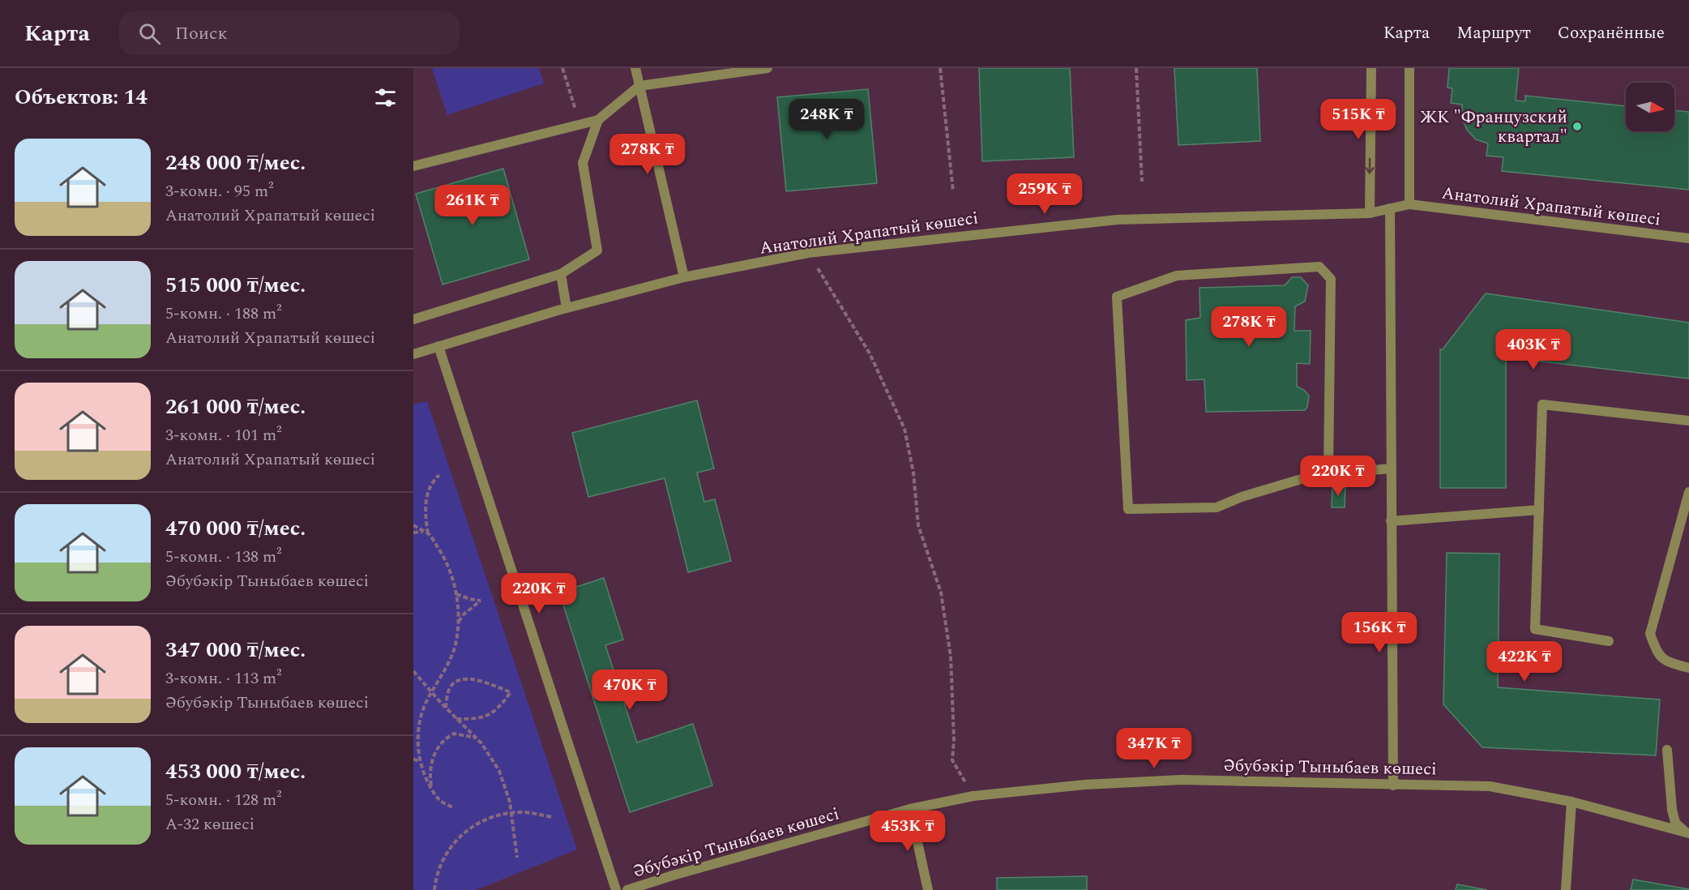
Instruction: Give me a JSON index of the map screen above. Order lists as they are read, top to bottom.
{
  "streets": {
    "street": ["Анатолий Храпатый көшесі", "Әбубәкір Тыныбаев көшесі"]
  },
  "places": ["ЖК \"Французский квартал\""],
  "north": "right",
  "page": {
    "header": "Карта",
    "search": "Поиск",
    "nav": ["Карта", "Маршрут", "Сохранённые"],
    "heading": "Объектов: 14",
    "price": [
      "248K ₸",
      "515K ₸",
      "278K ₸",
      "259K ₸",
      "261K ₸",
      "278K ₸",
      "403K ₸",
      "220K ₸",
      "220K ₸",
      "156K ₸",
      "422K ₸",
      "470K ₸",
      "347K ₸",
      "453K ₸"
    ],
    "list": [
      {
        "name": "248 000 ₸/мес.",
        "note": "3-комн. · 95 m² · Анатолий Храпатый көшесі"
      },
      {
        "name": "515 000 ₸/мес.",
        "note": "5-комн. · 188 m² · Анатолий Храпатый көшесі"
      },
      {
        "name": "261 000 ₸/мес.",
        "note": "3-комн. · 101 m² · Анатолий Храпатый көшесі"
      },
      {
        "name": "470 000 ₸/мес.",
        "note": "5-комн. · 138 m² · Әбубәкір Тыныбаев көшесі"
      },
      {
        "name": "347 000 ₸/мес.",
        "note": "3-комн. · 113 m² · Әбубәкір Тыныбаев көшесі"
      },
      {
        "name": "453 000 ₸/мес.",
        "note": "5-комн. · 128 m² · А-32 көшесі"
      }
    ]
  }
}
